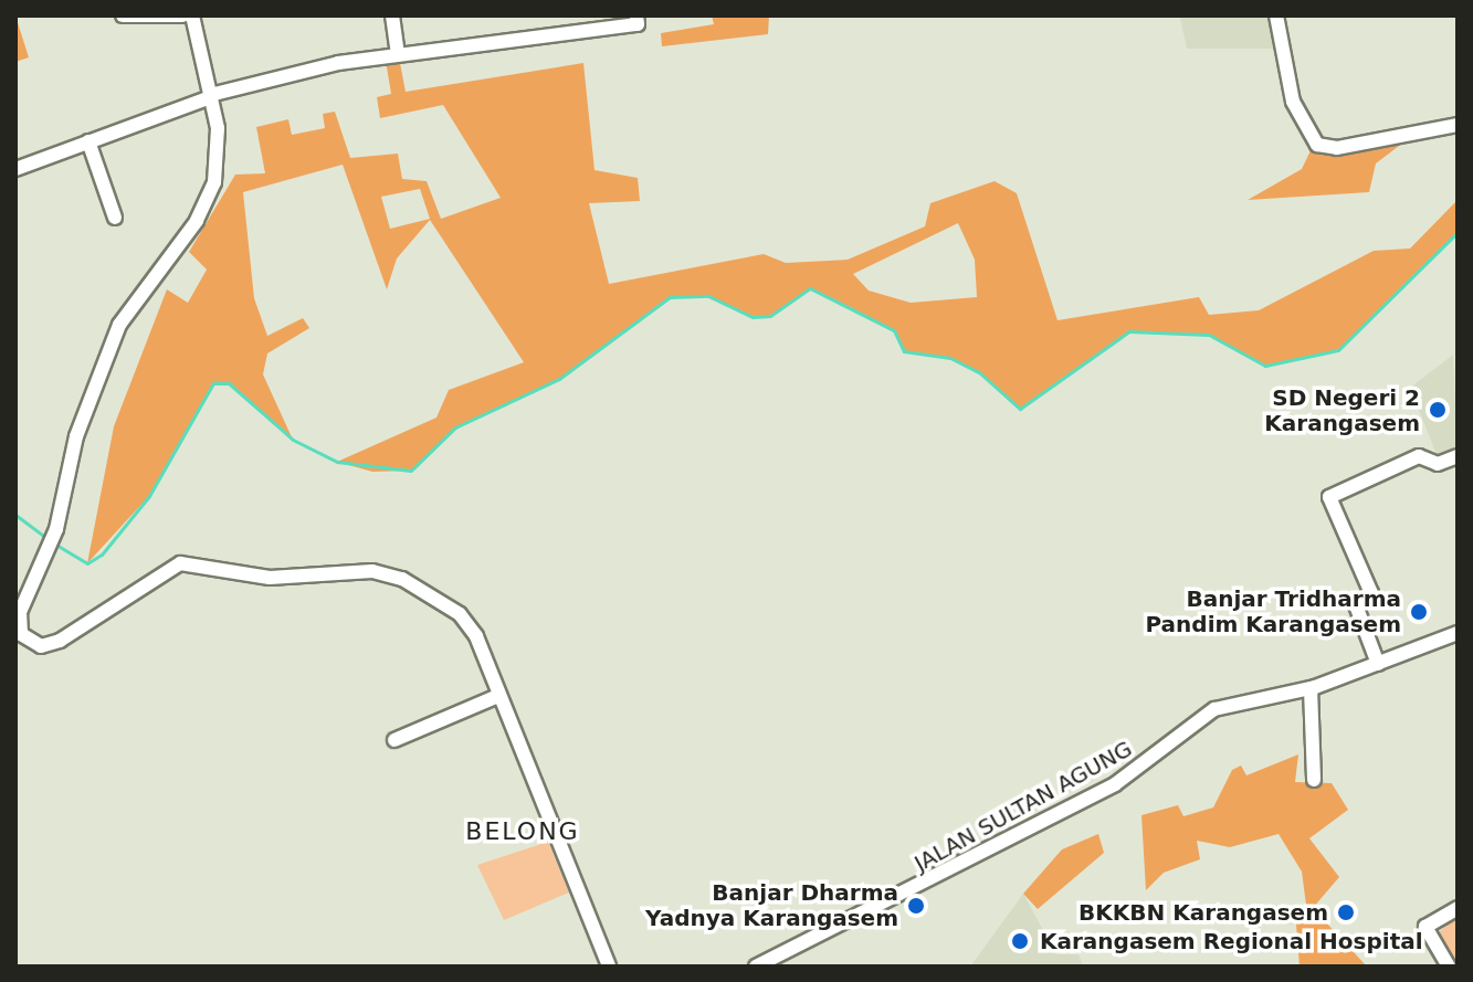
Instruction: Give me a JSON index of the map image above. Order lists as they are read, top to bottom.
{
  "streets": {
    "street": ["JALAN SULTAN AGUNG"]
  },
  "districts": ["BELONG"],
  "places": [
    "SD Negeri 2 Karangasem",
    "Banjar Tridharma Pandim Karangasem",
    "Banjar Dharma Yadnya Karangasem",
    "BKKBN Karangasem",
    "Karangasem Regional Hospital"
  ]
}
